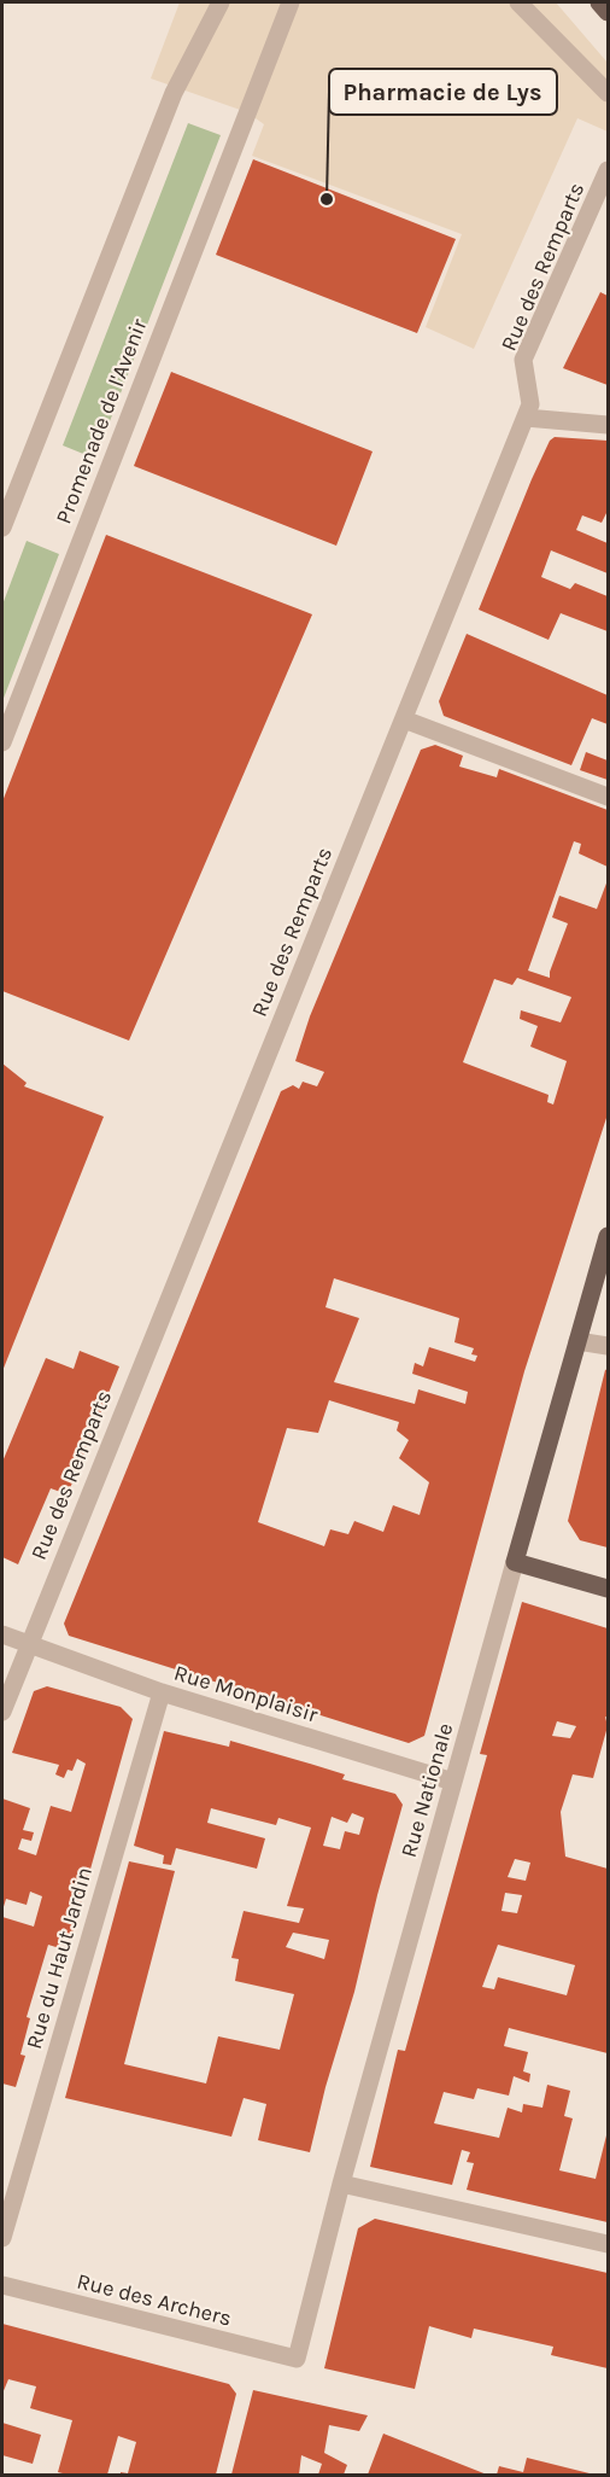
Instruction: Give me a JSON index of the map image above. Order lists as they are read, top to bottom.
{
  "streets": {
    "main road": ["Rue Nationale"],
    "street": [
      "Rue des Remparts",
      "Promenade de l'Avenir",
      "Rue Monplaisir",
      "Rue du Haut Jardin",
      "Rue des Archers"
    ]
  },
  "crossings": [
    ["Rue des Remparts", "Rue Monplaisir"],
    ["Rue Monplaisir", "Rue Nationale"],
    ["Rue Monplaisir", "Rue du Haut Jardin"],
    ["Rue Nationale", "Rue des Archers"]
  ],
  "places": ["Pharmacie de Lys"]
}
